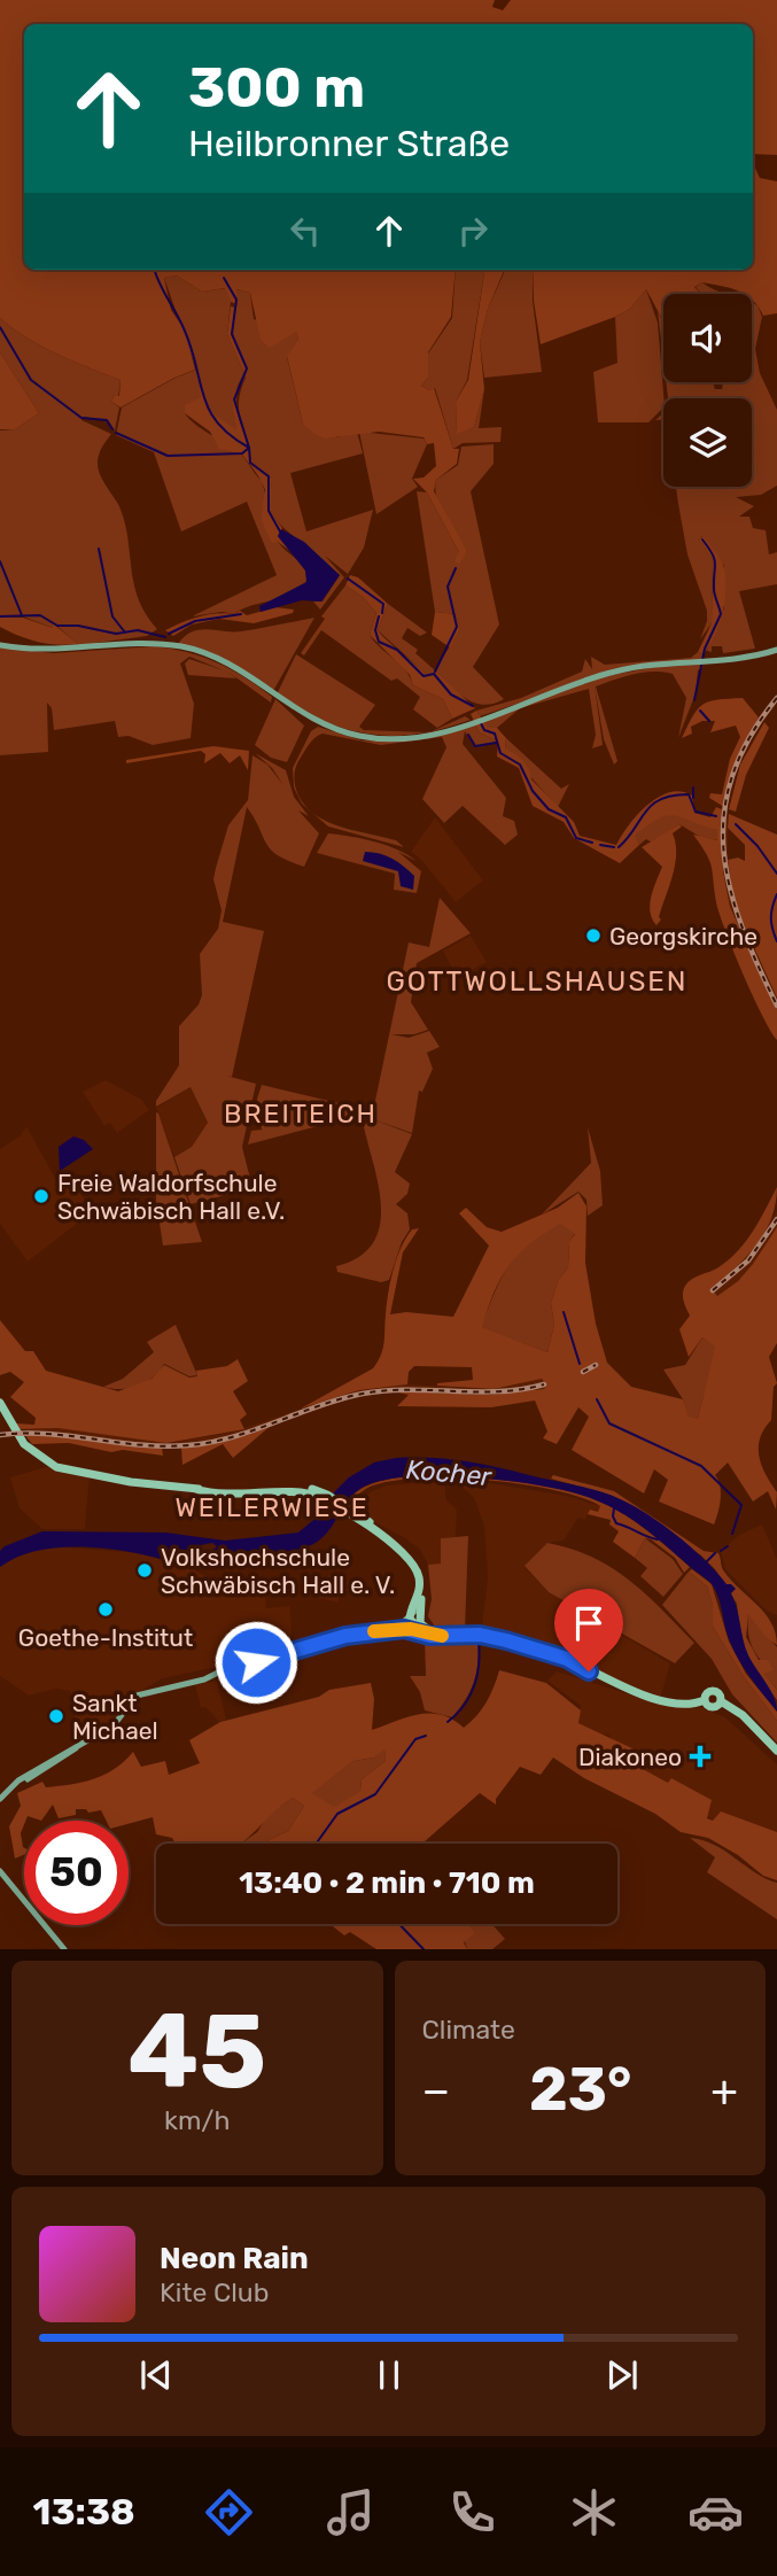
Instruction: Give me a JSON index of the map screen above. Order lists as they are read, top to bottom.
{
  "districts": ["GOTTWOLLSHAUSEN", "BREITEICH", "WEILERWIESE"],
  "water": ["Kocher"],
  "places": {
    "other": [
      "Georgskirche",
      "Freie Waldorfschule Schwäbisch Hall e.V.",
      "Volkshochschule Schwäbisch Hall e. V.",
      "Goethe-Institut",
      "Sankt Michael"
    ],
    "health": ["Diakoneo"]
  },
  "page": {
    "turn": ["300 m", "Heilbronner Straße"],
    "limit": "50",
    "trip": "13:40 · 2 min · 710 m",
    "tile": [
      ["45", "km/h"],
      "Climate"
    ],
    "heat": ["−", "23°", "+"],
    "song": ["Neon Rain", "Kite Club"],
    "tabs": "13:38"
  }
}
